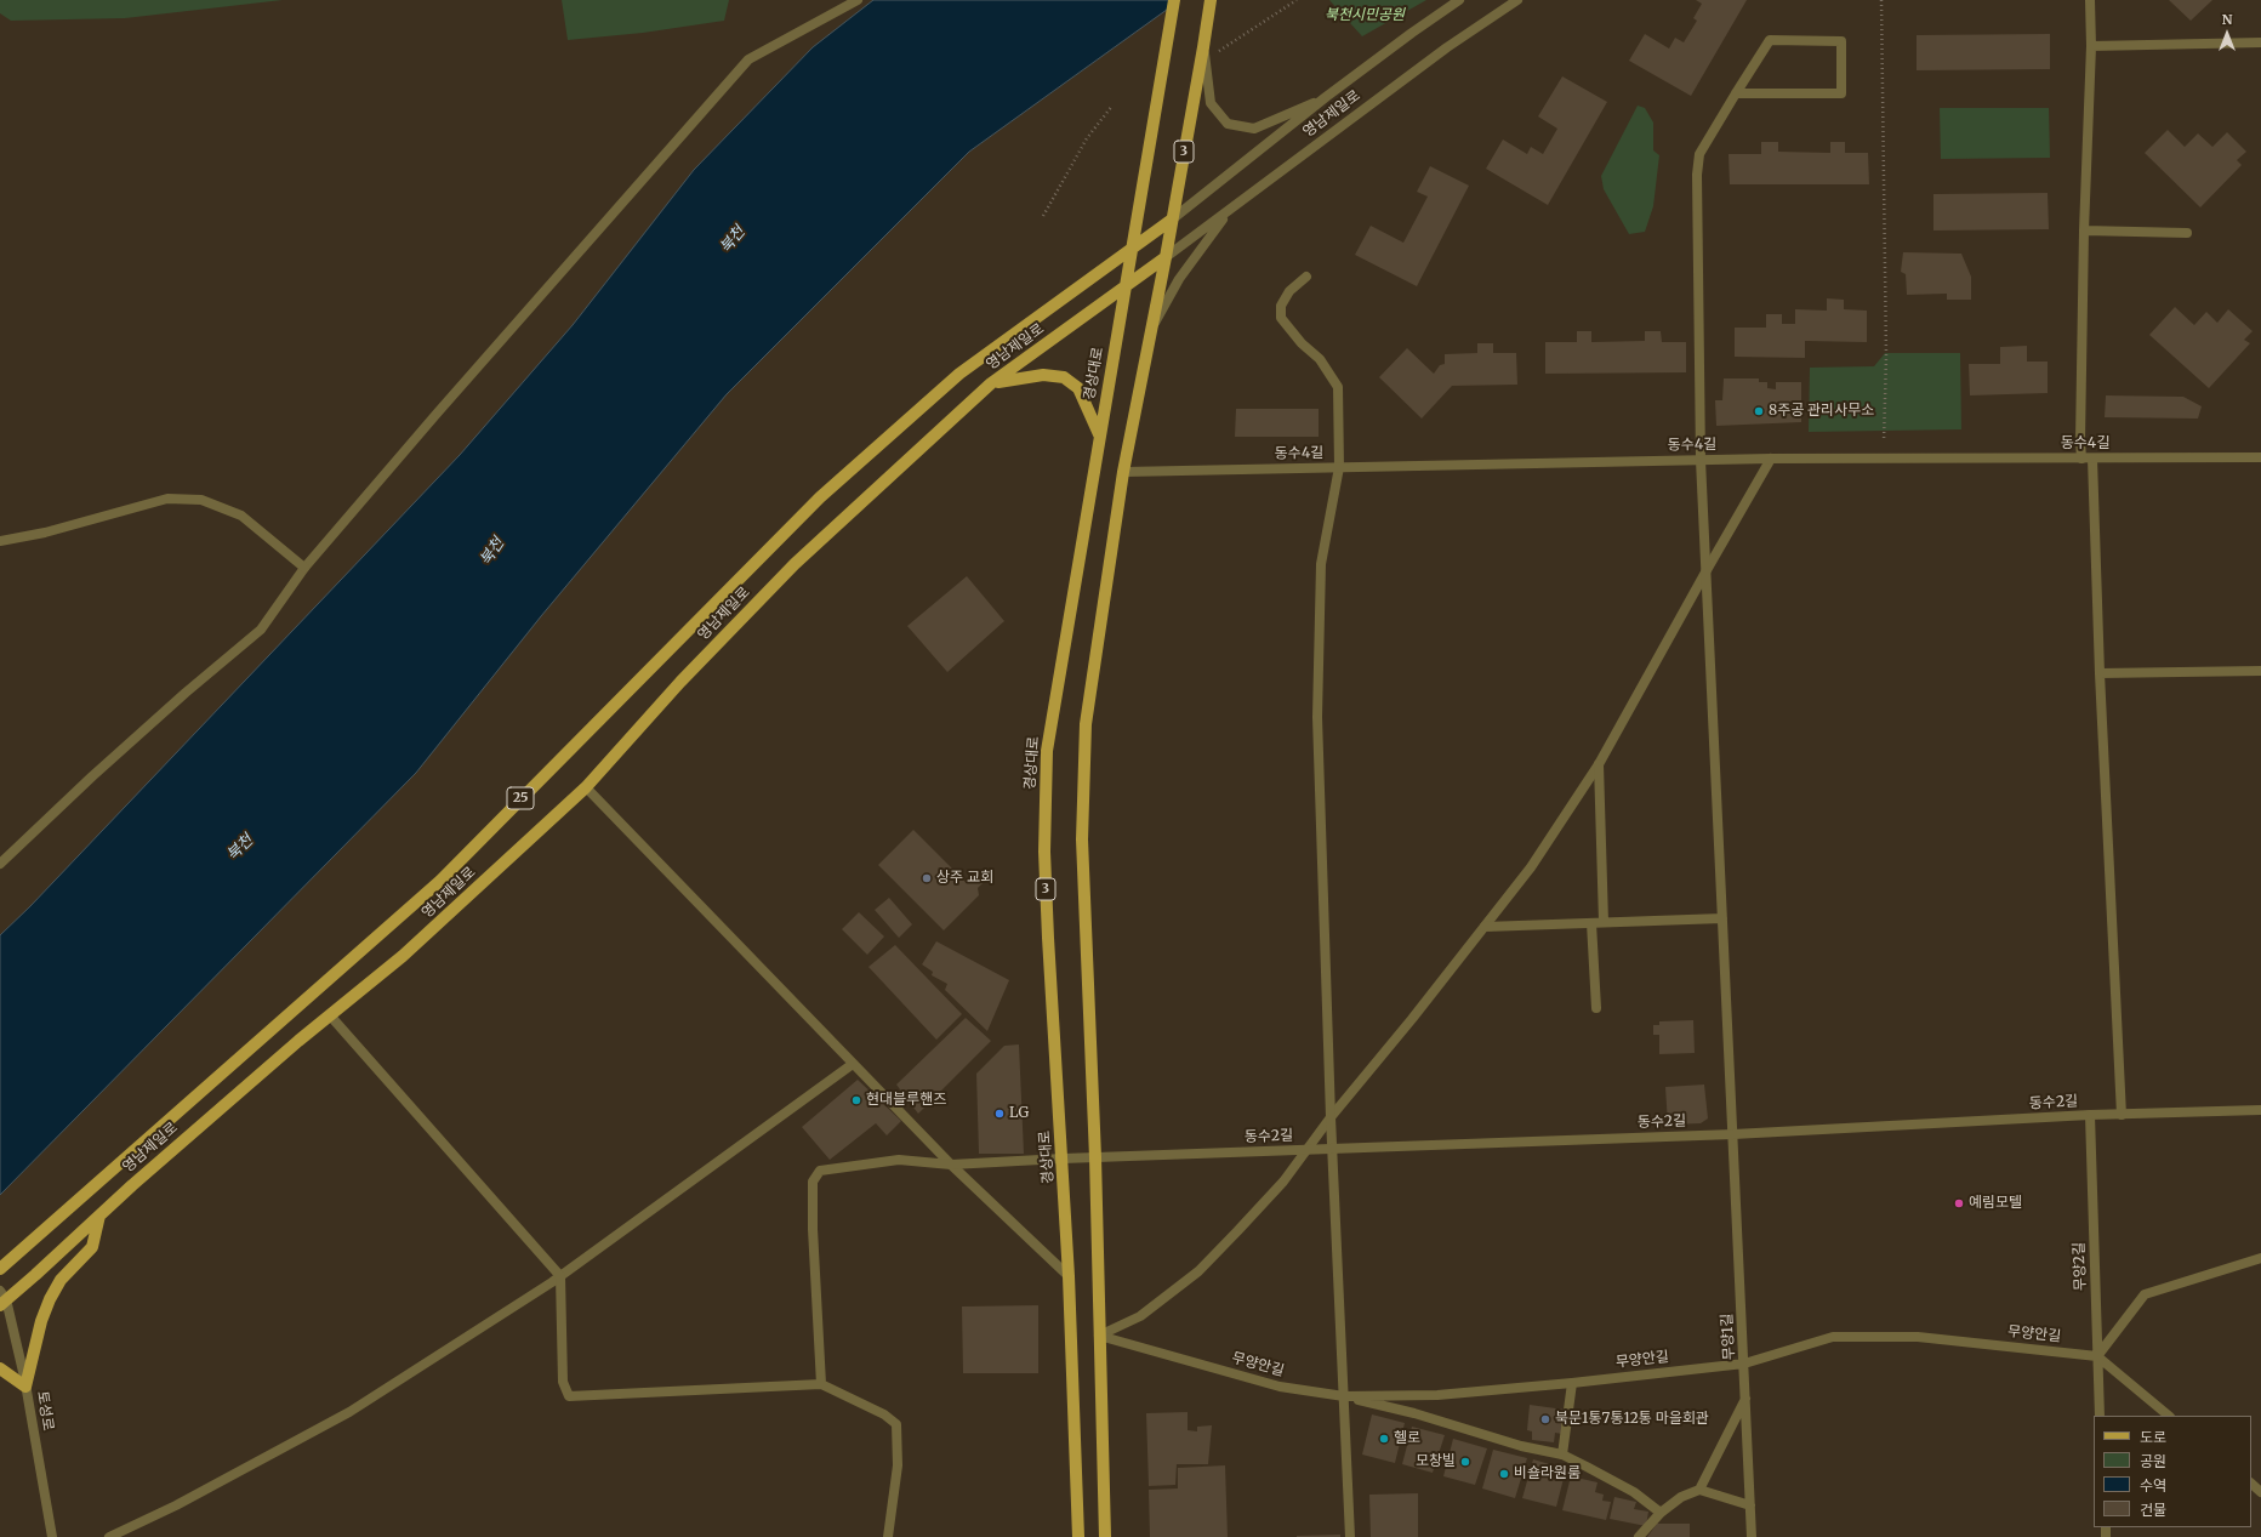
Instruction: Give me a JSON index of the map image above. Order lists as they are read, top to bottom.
{
  "streets": {
    "main road": [
      "영남제일로",
      "3",
      "경상대로",
      "25"
    ],
    "street": [
      "동수4길",
      "동수2길",
      "무양2길",
      "무양안길",
      "무양1길",
      "토성로"
    ]
  },
  "crossings": [
    ["영남제일로", "3"],
    ["영남제일로", "경상대로"],
    ["영남제일로", "토성로"],
    ["3", "동수4길"],
    ["3", "동수2길"],
    ["3", "무양안길"],
    ["경상대로", "동수2길"],
    ["동수4길", "무양1길"],
    ["동수2길", "무양2길"],
    ["동수2길", "무양1길"],
    ["무양2길", "무양안길"],
    ["무양안길", "무양1길"]
  ],
  "water": ["북천"],
  "parks": ["북천시민공원"],
  "places": [
    "8주공 관리사무소",
    "상주 교회",
    "현대블루핸즈",
    "LG",
    "예림모텔",
    "북문1통7통12통 마을회관",
    "헬로",
    "모창빌",
    "비숄라원룸"
  ],
  "legend": [
    "도로",
    "공원",
    "수역",
    "건물"
  ],
  "north": "top"
}
